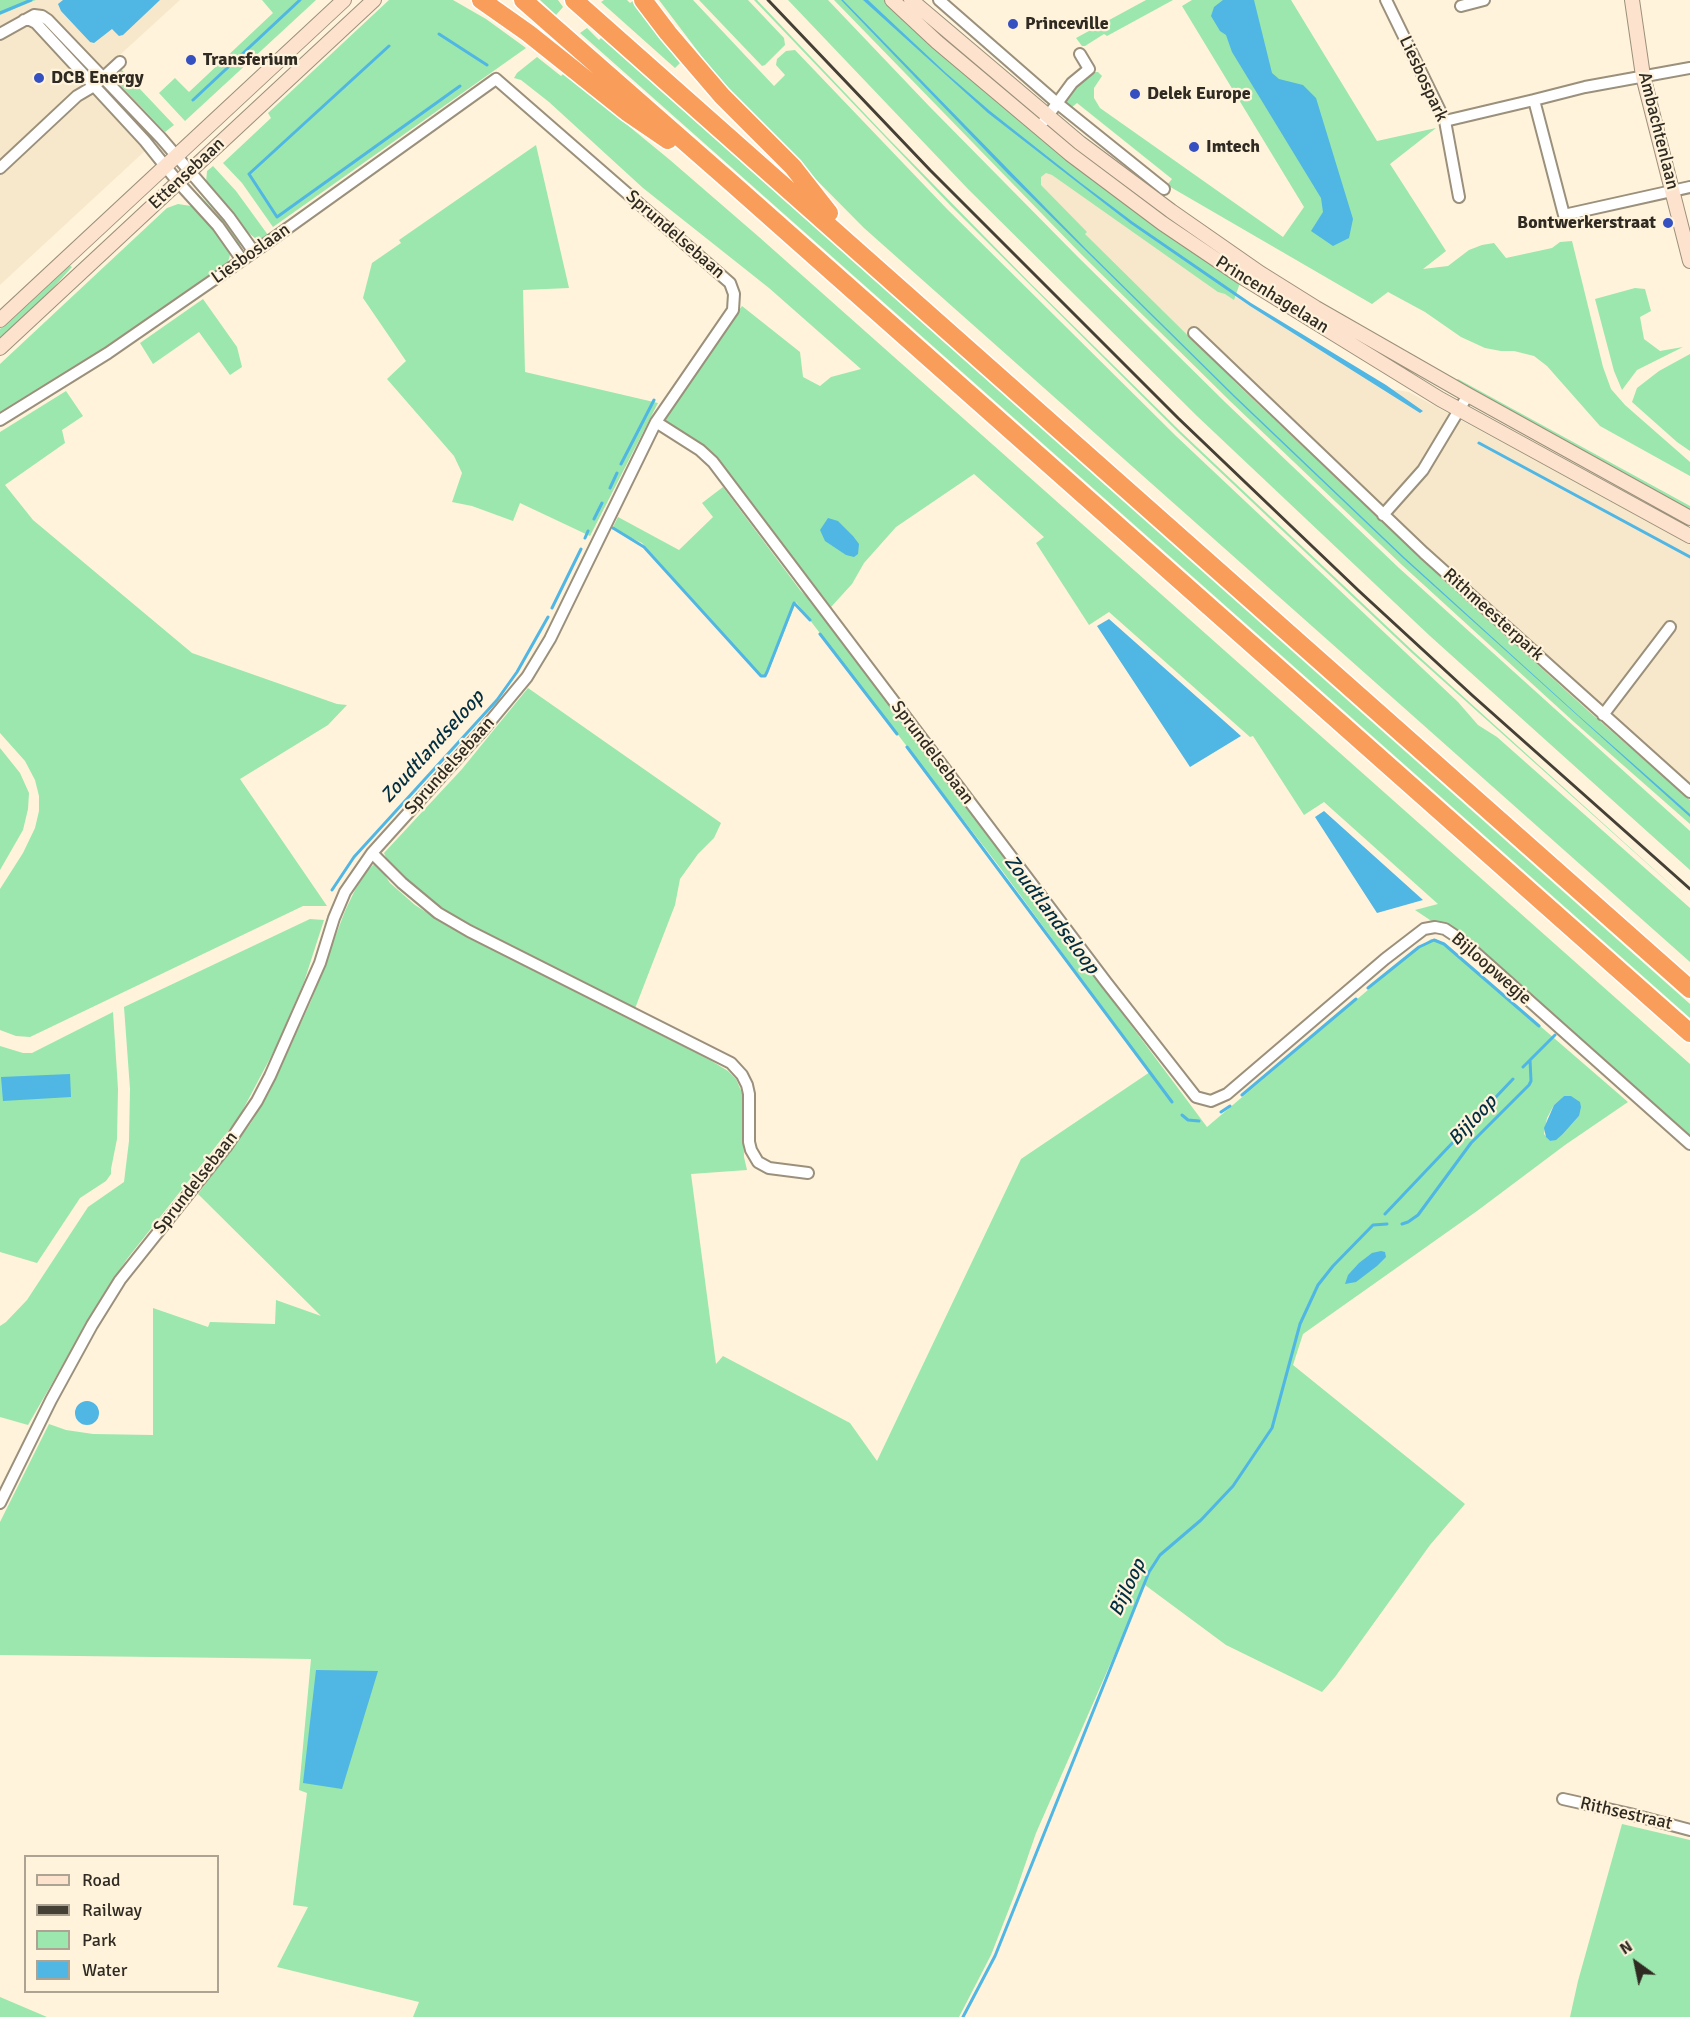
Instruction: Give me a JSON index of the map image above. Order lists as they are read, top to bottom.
{
  "streets": {
    "main road": ["Ambachtenlaan", "Ettensebaan", "Princenhagelaan"],
    "street": [
      "Liesbospark",
      "Sprundelsebaan",
      "Liesboslaan",
      "Rithmeesterpark",
      "Bijloopwegje",
      "Rithsestraat"
    ]
  },
  "crossings": [
    ["Sprundelsebaan", "Liesboslaan"],
    ["Sprundelsebaan", "Bijloopwegje"]
  ],
  "water": ["Zoudtlandseloop", "Bijloop"],
  "places": [
    "Princeville",
    "Transferium",
    "DCB Energy",
    "Delek Europe",
    "Imtech",
    "Bontwerkerstraat"
  ],
  "legend": [
    "Road",
    "Railway",
    "Park",
    "Water"
  ],
  "north": "top left"
}
